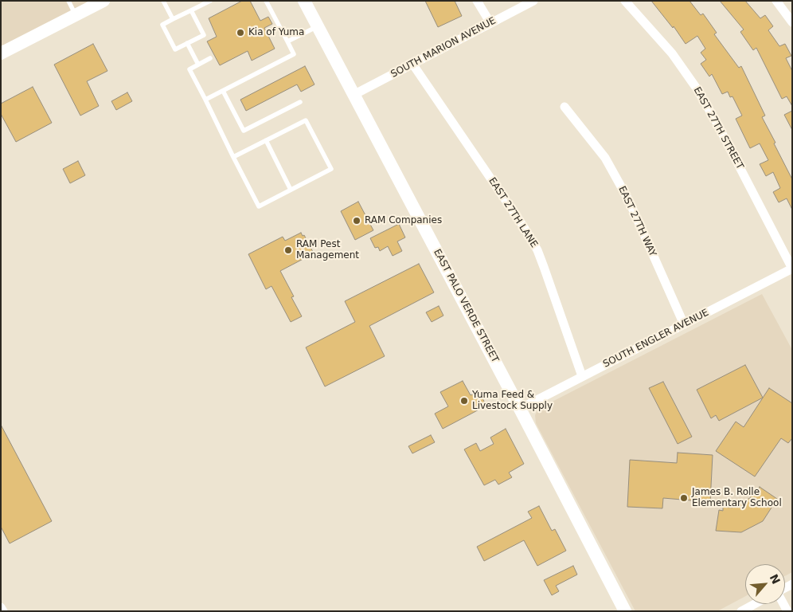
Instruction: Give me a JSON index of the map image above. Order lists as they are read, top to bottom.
{
  "streets": {
    "street": [
      "SOUTH MARION AVENUE",
      "EAST 27TH STREET",
      "EAST 27TH LANE",
      "EAST 27TH WAY",
      "EAST PALO VERDE STREET",
      "SOUTH ENGLER AVENUE"
    ]
  },
  "crossings": [
    ["SOUTH MARION AVENUE", "EAST 27TH LANE"],
    ["SOUTH MARION AVENUE", "EAST PALO VERDE STREET"],
    ["EAST 27TH STREET", "SOUTH ENGLER AVENUE"],
    ["EAST 27TH LANE", "SOUTH ENGLER AVENUE"],
    ["EAST 27TH WAY", "SOUTH ENGLER AVENUE"],
    ["EAST PALO VERDE STREET", "SOUTH ENGLER AVENUE"]
  ],
  "places": [
    "Kia of Yuma",
    "RAM Companies",
    "RAM Pest Management",
    "Yuma Feed & Livestock Supply",
    "James B. Rolle Elementary School"
  ],
  "north": "top right"
}
